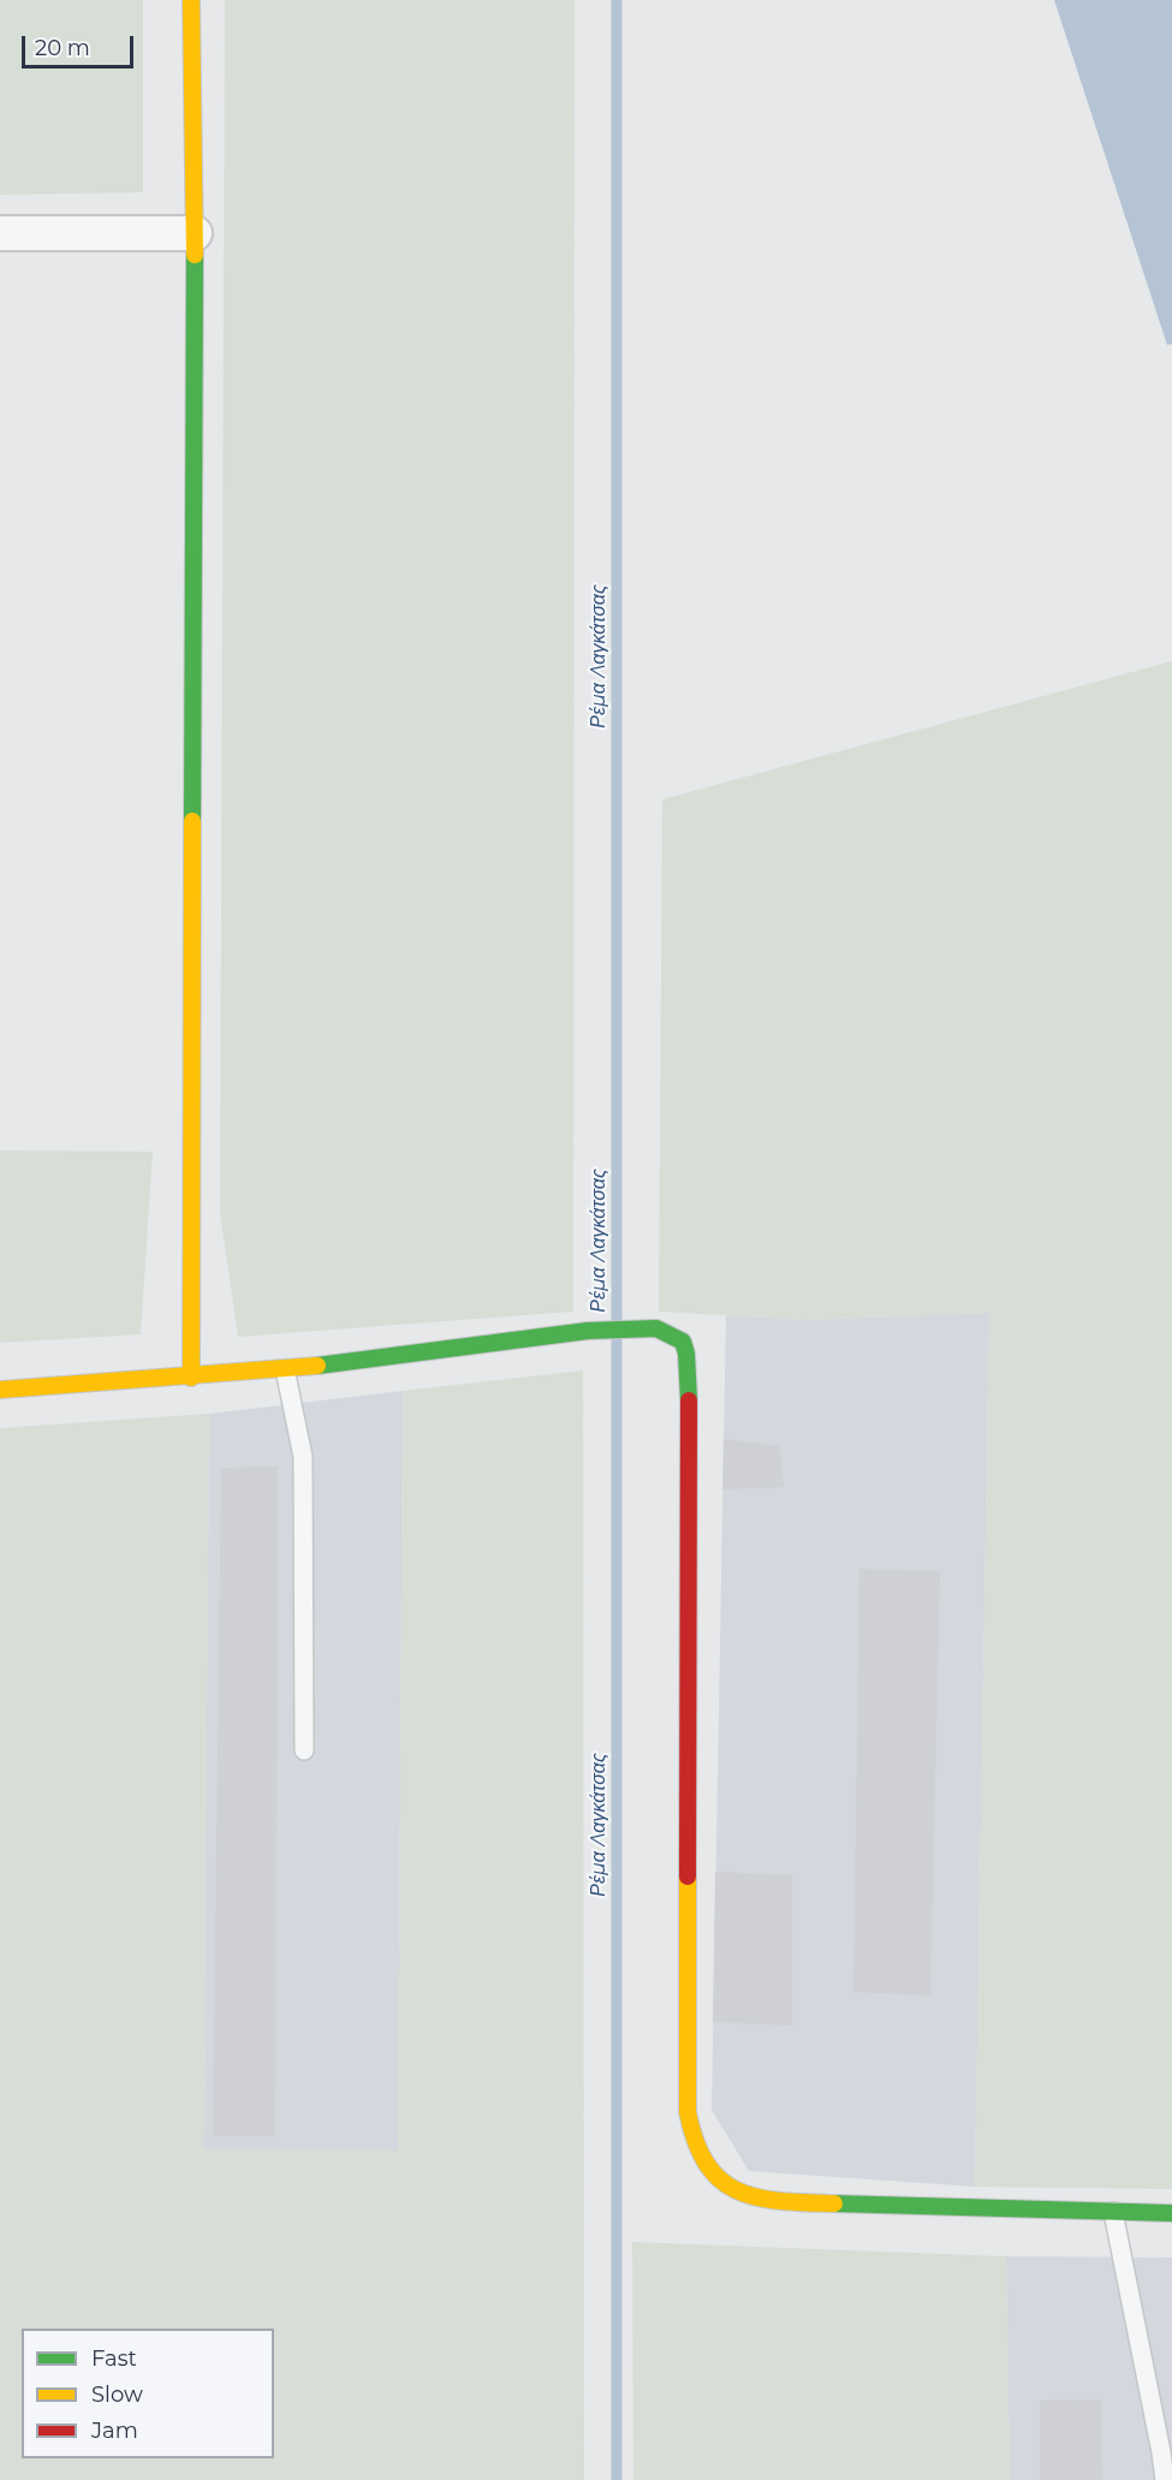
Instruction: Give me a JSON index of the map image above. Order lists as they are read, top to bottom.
{
  "water": ["Ρέμα Λαγκάτσας"],
  "legend": ["Fast", "Slow", "Jam"],
  "scale_bar": "20 m"
}
